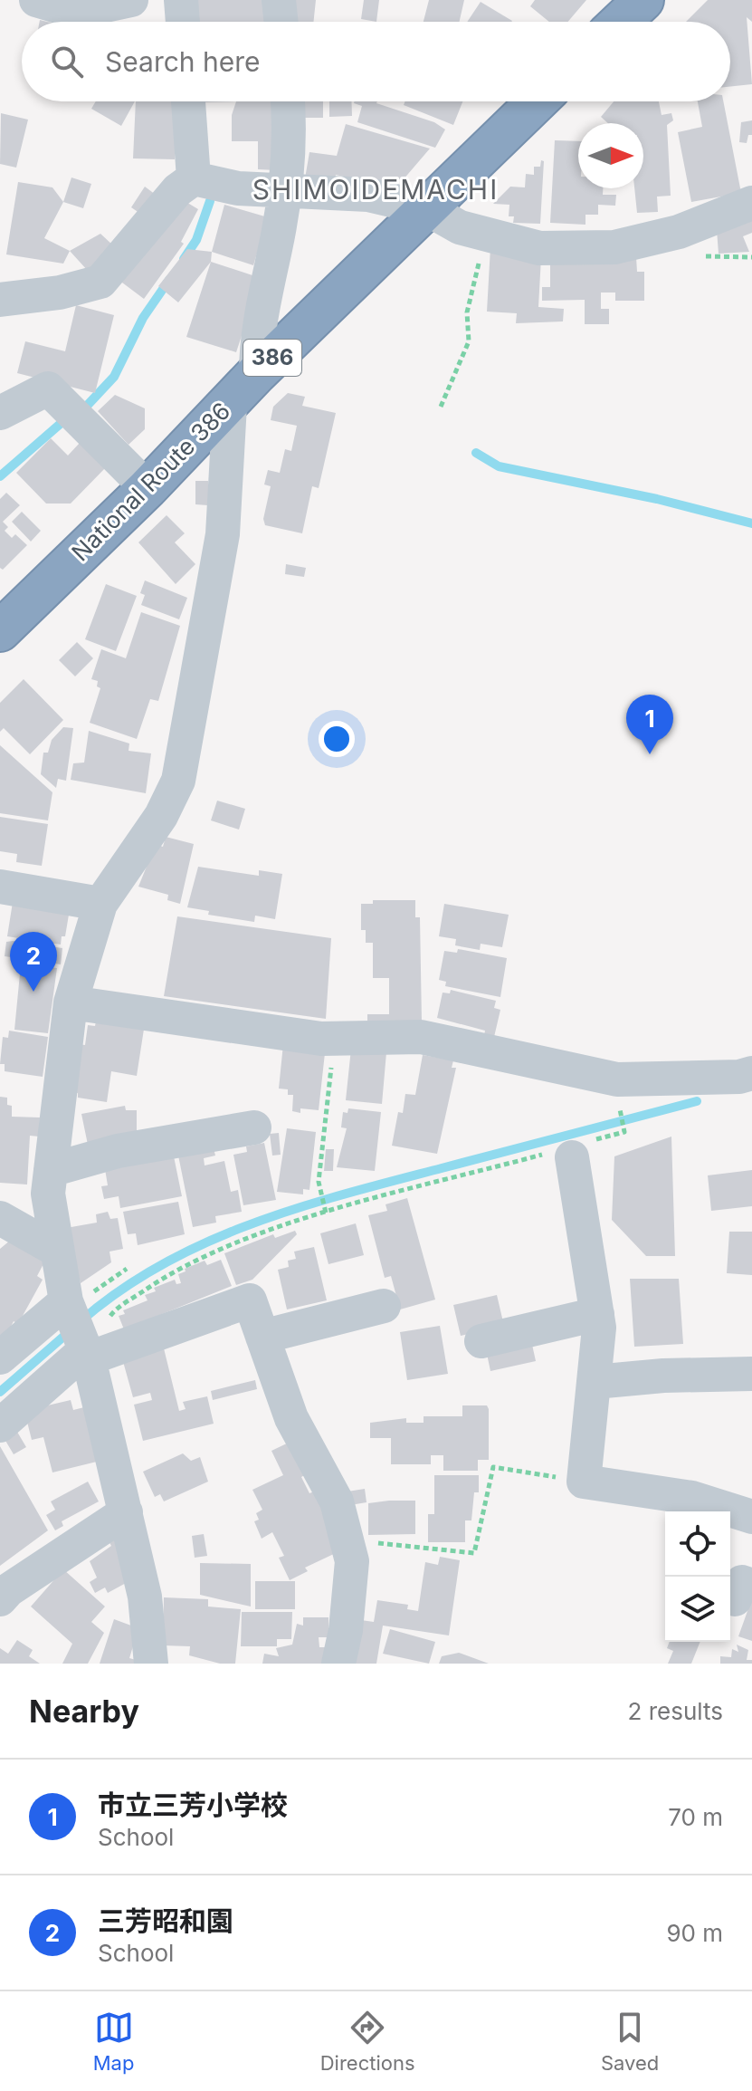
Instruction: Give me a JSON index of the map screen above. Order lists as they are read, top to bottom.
{
  "streets": {
    "highway": ["386", "National Route 386"]
  },
  "districts": ["SHIMOIDEMACHI"],
  "north": "right",
  "page": {
    "search": "Search here",
    "pins": ["1", "2"],
    "heading": ["Nearby", "2 results"],
    "list": [
      {
        "mark": "1",
        "name": "市立三芳小学校",
        "note": "School",
        "value": "70 m"
      },
      {
        "mark": "2",
        "name": "三芳昭和園",
        "note": "School",
        "value": "90 m"
      }
    ],
    "nav": ["Map", "Directions", "Saved"]
  }
}
